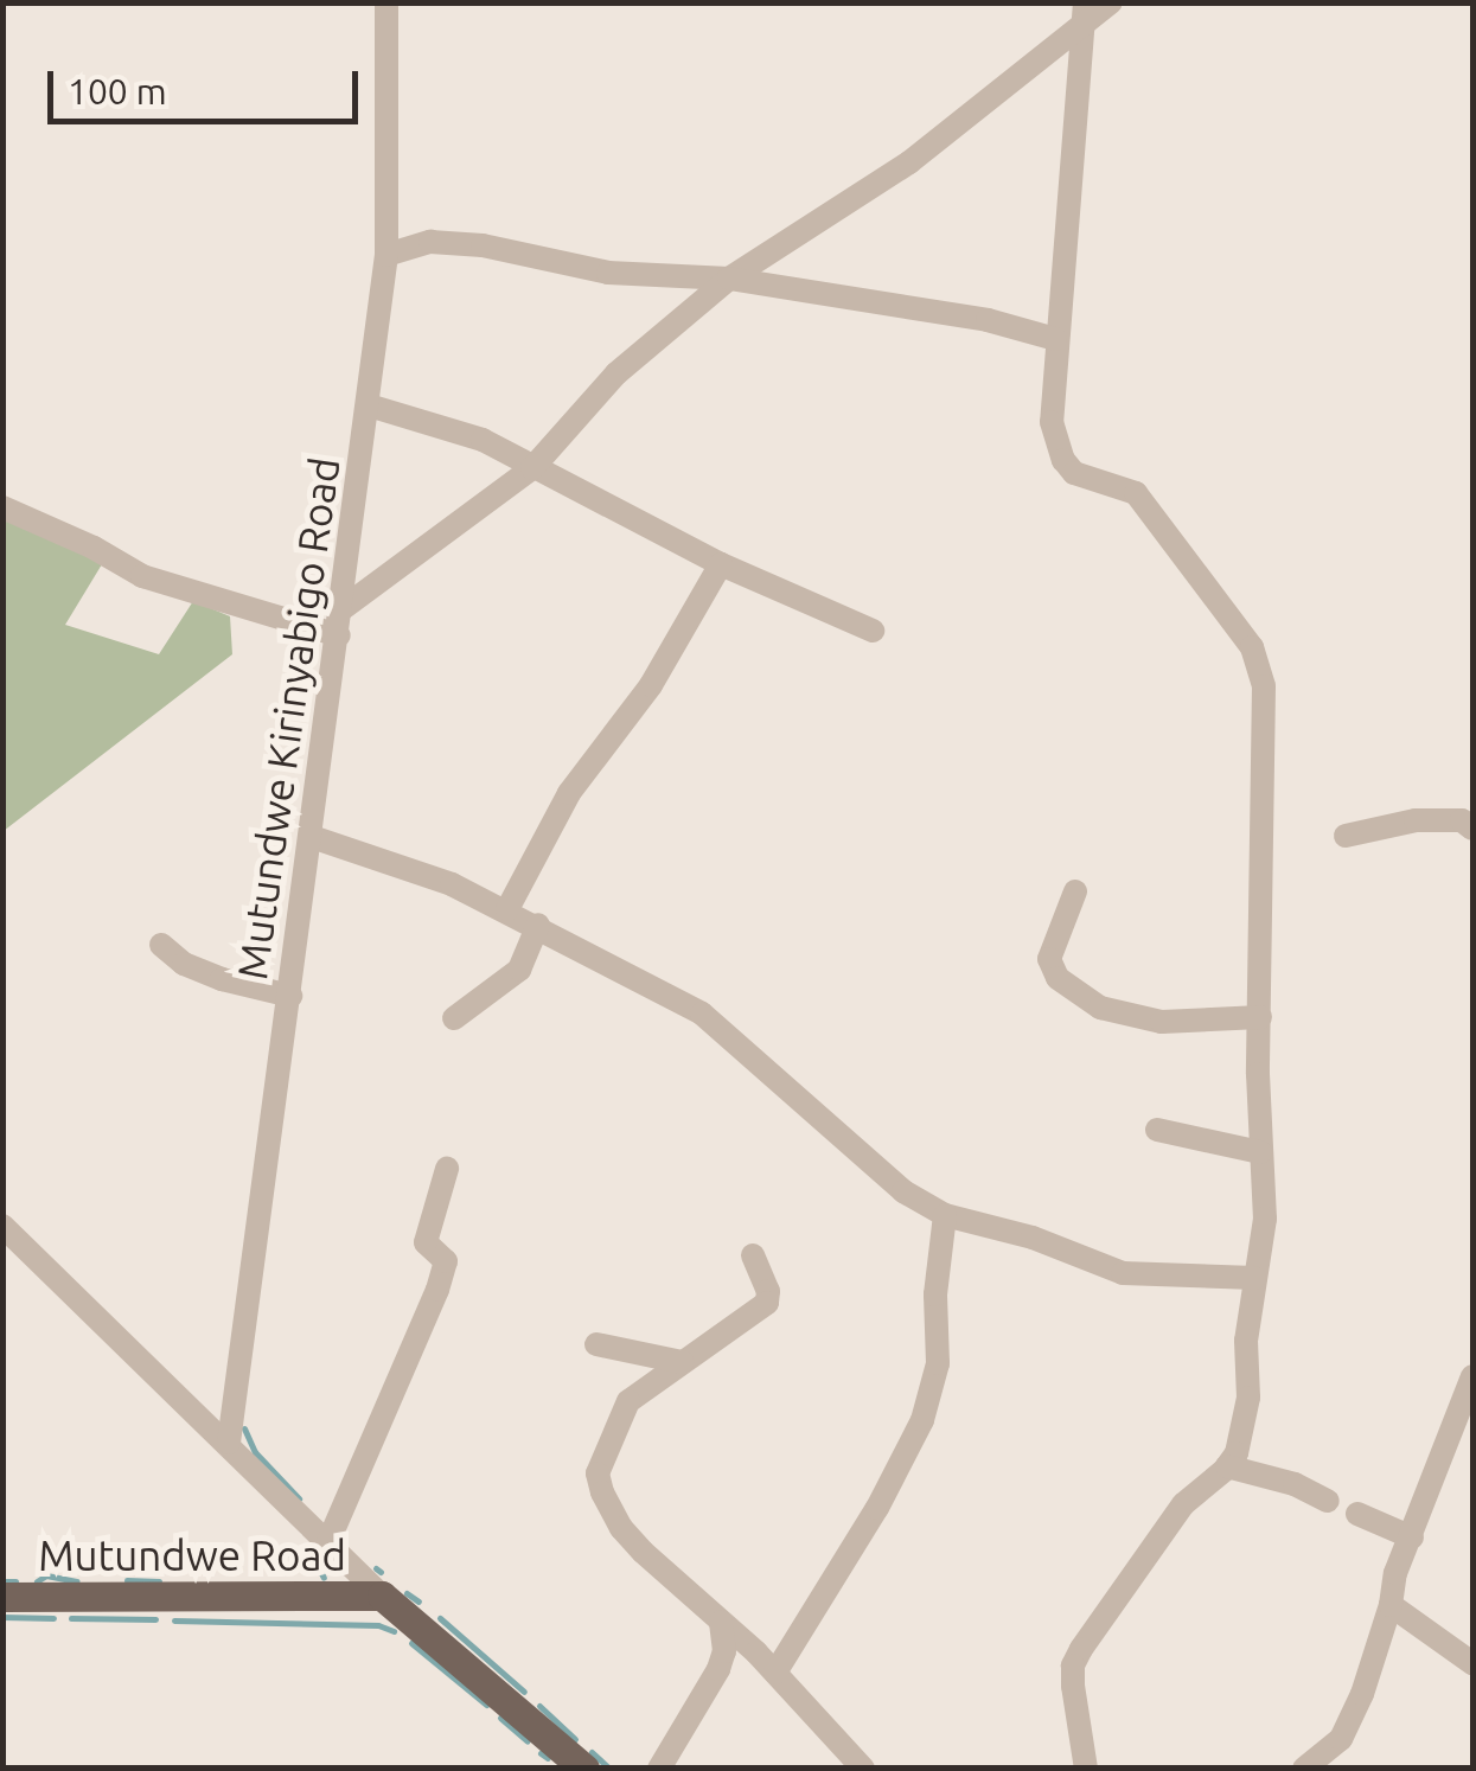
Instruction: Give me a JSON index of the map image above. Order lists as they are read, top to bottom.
{
  "streets": {
    "main road": ["Mutundwe Road"],
    "street": ["Mutundwe Kirinyabigo Road"]
  },
  "scale_bar": "100 m"
}
